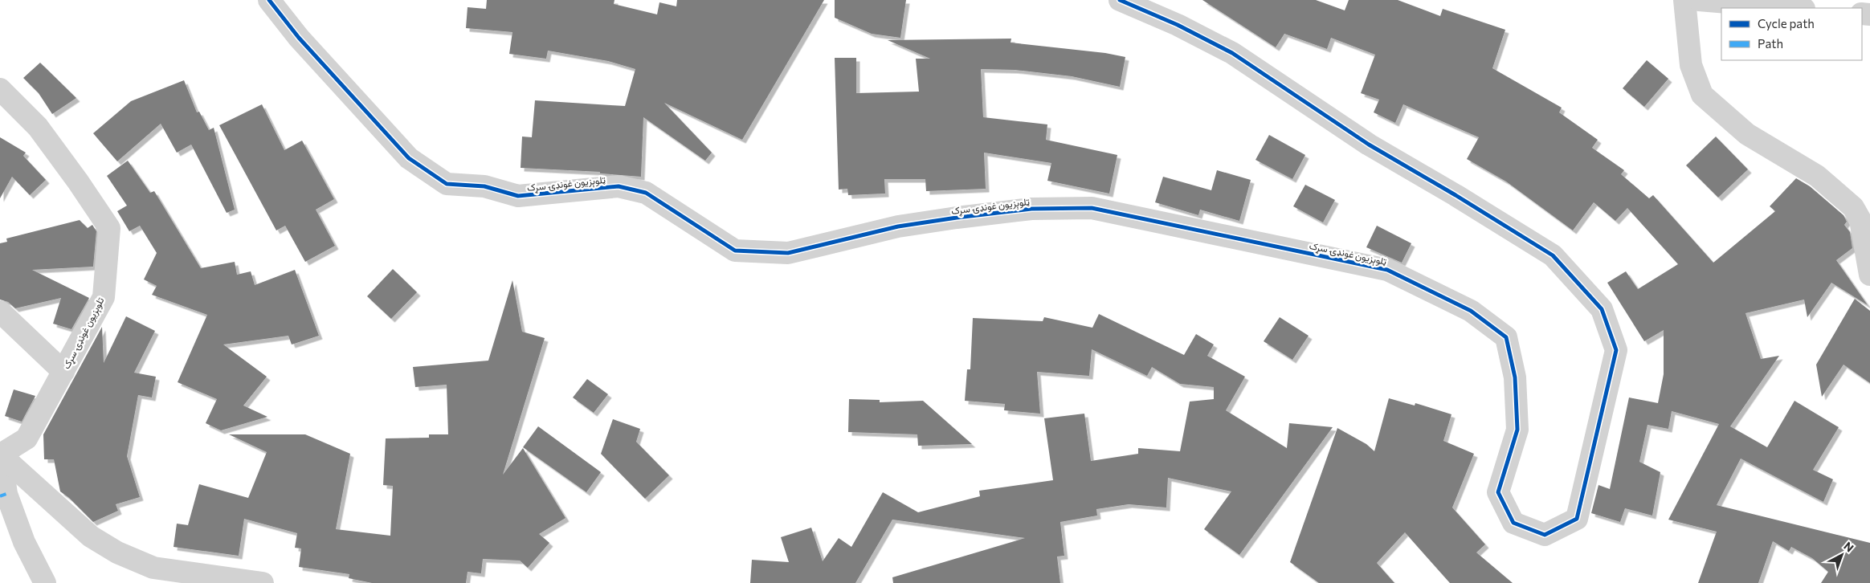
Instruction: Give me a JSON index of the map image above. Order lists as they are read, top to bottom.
{
  "streets": {
    "street": ["ټلوېزيون غونډۍ سړک", "تلوېزيون غونډۍ سړک"]
  },
  "legend": ["Cycle path", "Path"],
  "north": "top right"
}
